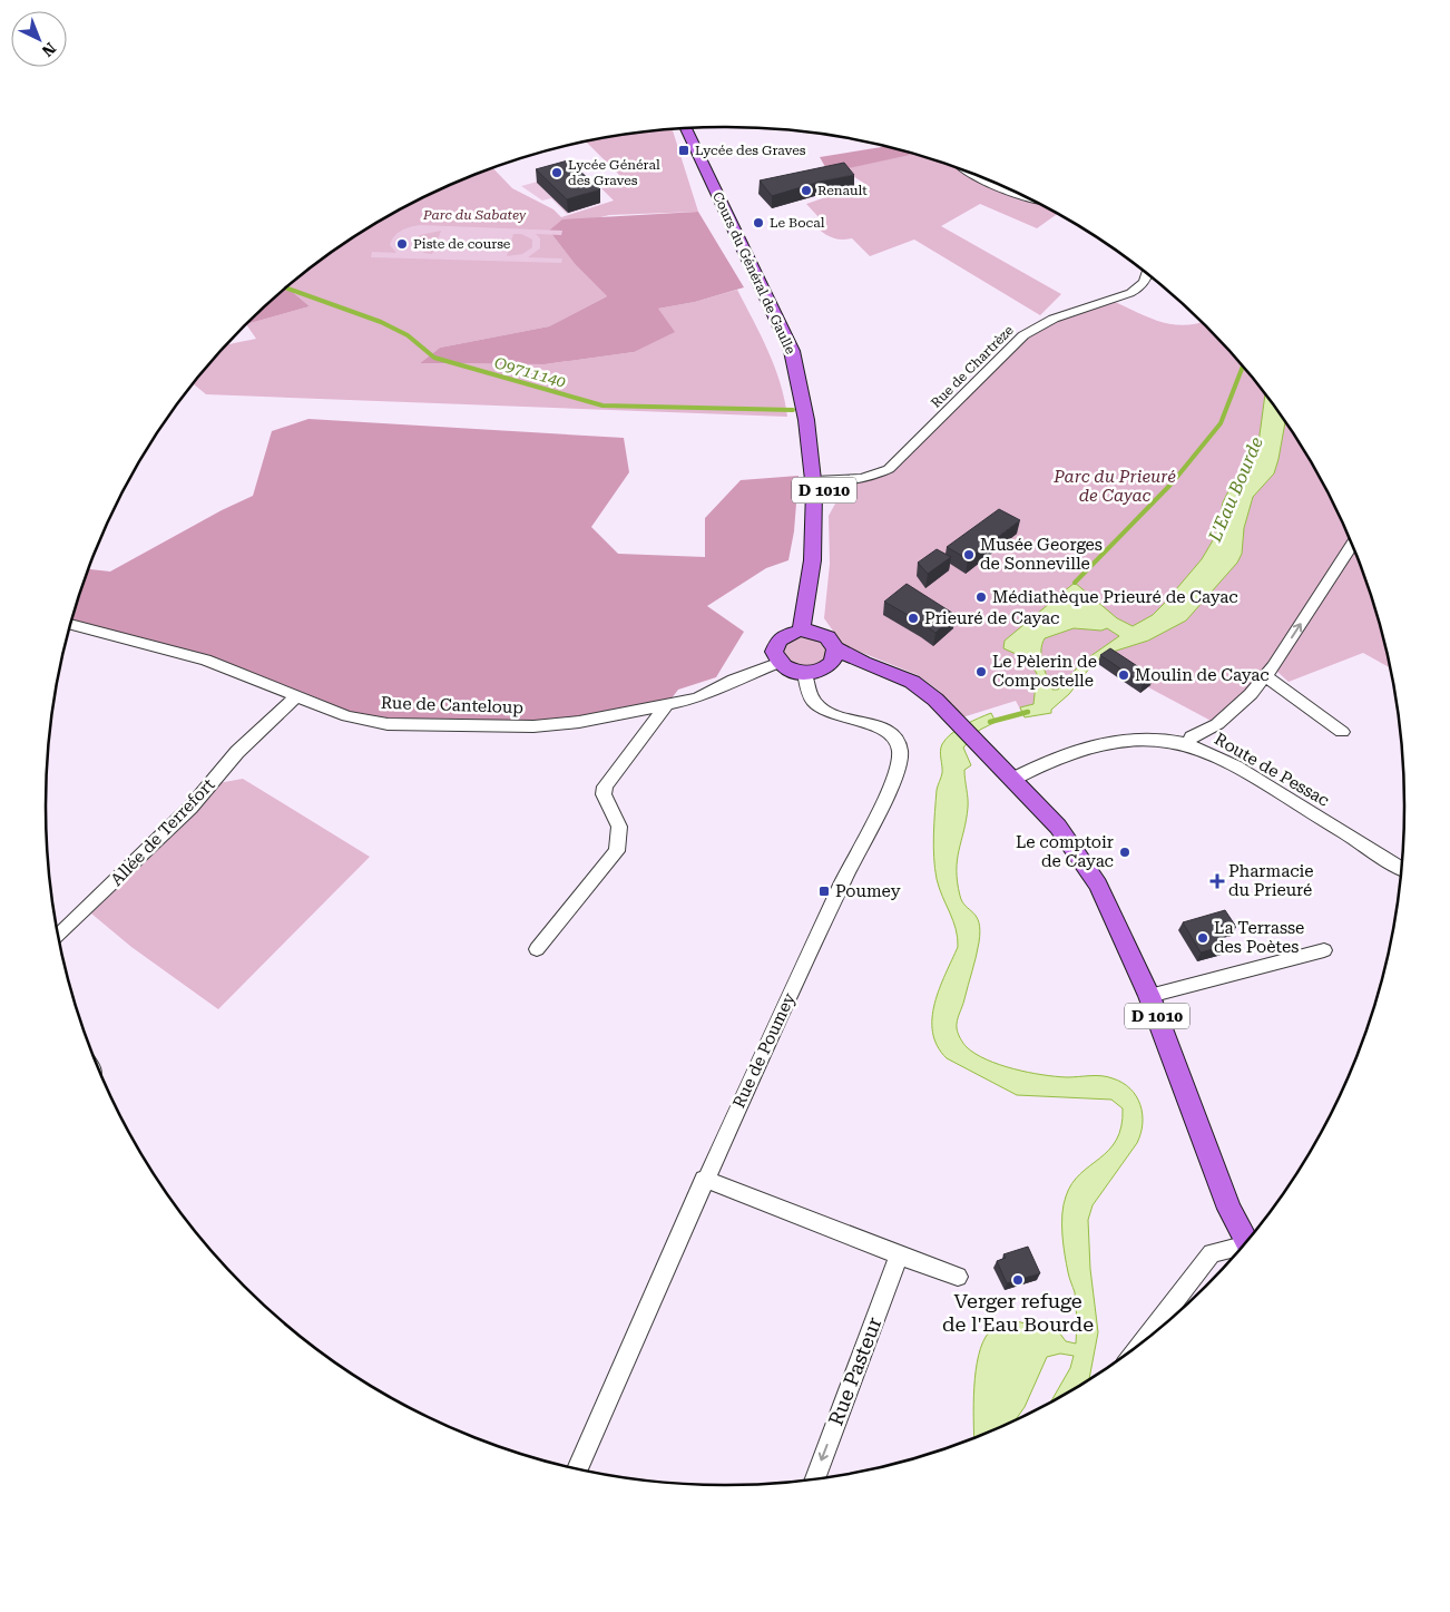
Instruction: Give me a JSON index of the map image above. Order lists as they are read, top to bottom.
{
  "streets": {
    "main road": ["Cours du Général de Gaulle", "D 1010"],
    "street": [
      "Rue de Chartrèze",
      "Rue de Canteloup",
      "Route de Pessac",
      "Allée de Terrefort",
      "Rue de Poumey",
      "Rue Pasteur"
    ]
  },
  "crossings": [
    ["Cours du Général de Gaulle", "Rue de Chartrèze"],
    ["Cours du Général de Gaulle", "D 1010"],
    ["Rue de Chartrèze", "D 1010"],
    ["D 1010", "Rue de Canteloup"],
    ["D 1010", "Route de Pessac"],
    ["D 1010", "Rue de Poumey"],
    ["Rue de Canteloup", "Allée de Terrefort"],
    ["Rue de Canteloup", "Rue de Poumey"]
  ],
  "one_way": ["Rue Pasteur"],
  "water": ["O9711140", "L'Eau Bourde"],
  "parks": ["Parc du Sabatey", "Parc du Prieuré de Cayac"],
  "places": {
    "transit": ["Lycée des Graves", "Poumey"],
    "other": [
      "Lycée Général des Graves",
      "Renault",
      "Le Bocal",
      "Piste de course",
      "Musée Georges de Sonneville",
      "Médiathèque Prieuré de Cayac",
      "Prieuré de Cayac",
      "Le Pèlerin de Compostelle",
      "Moulin de Cayac",
      "Le comptoir de Cayac",
      "La Terrasse des Poètes",
      "Verger refuge de l'Eau Bourde"
    ],
    "health": ["Pharmacie du Prieuré"]
  },
  "north": "bottom right"
}
